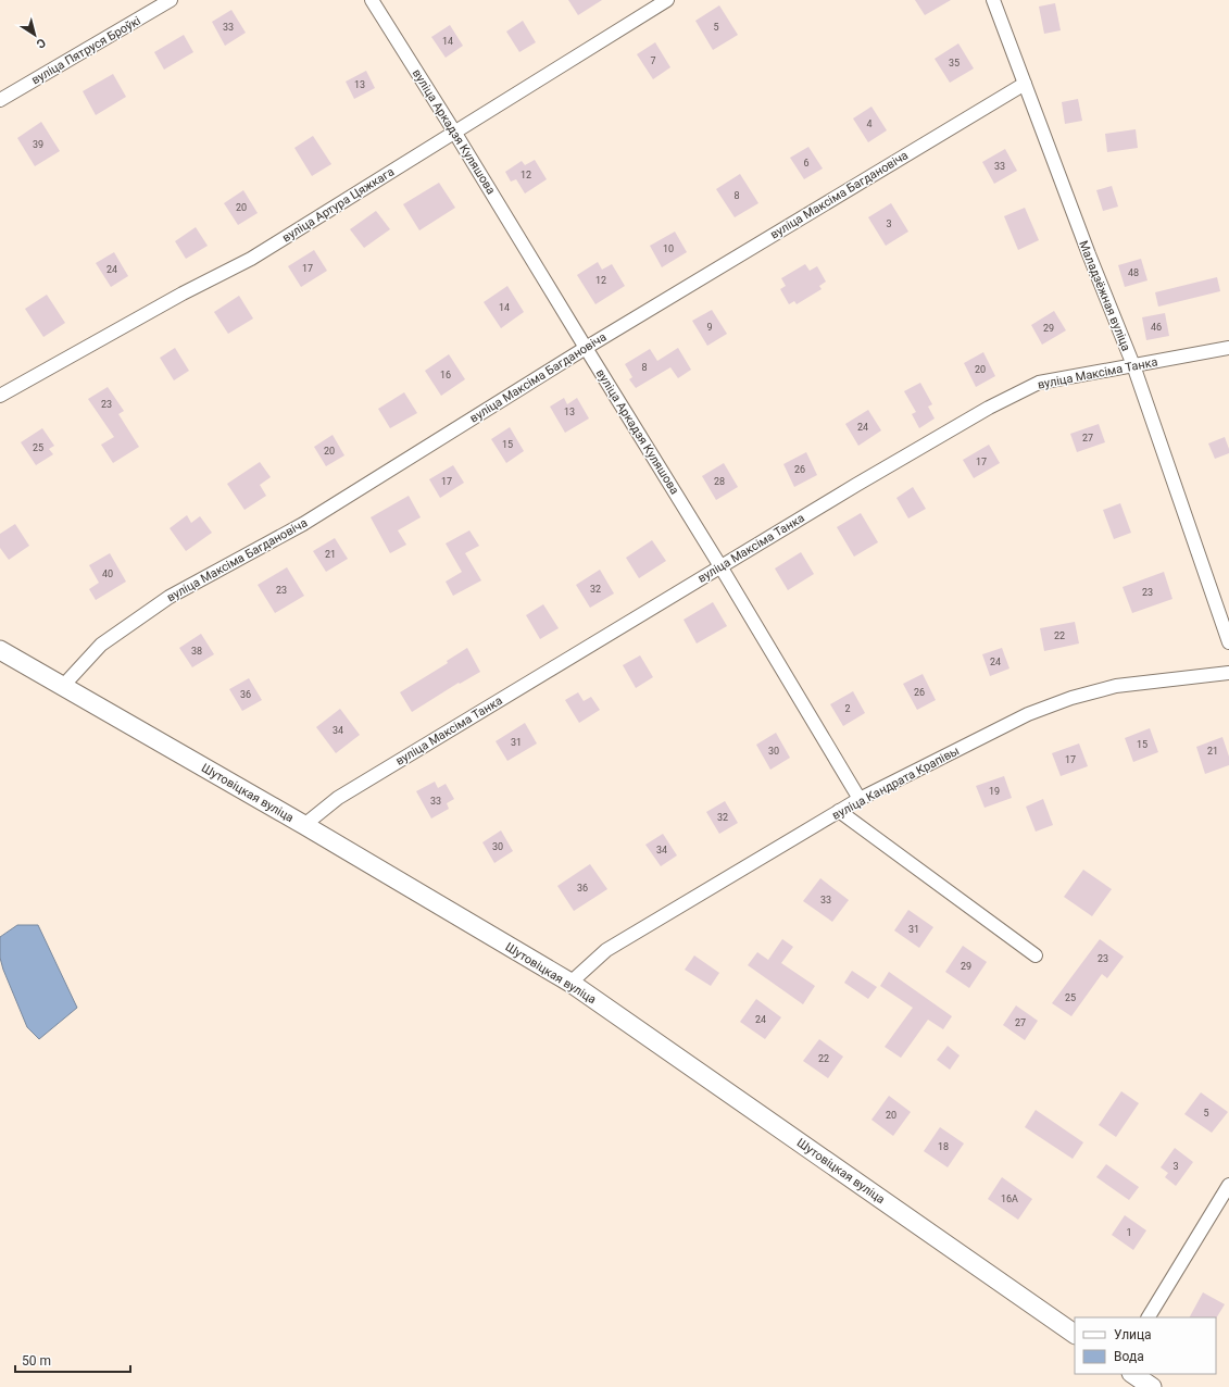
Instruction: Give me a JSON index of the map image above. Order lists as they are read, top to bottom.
{
  "streets": {
    "main road": ["Шутовіцкая вуліца"],
    "street": [
      "вуліца Пятруся Броўкі",
      "вуліца Аркадзя Куляшова",
      "вуліца Максіма Багдановіча",
      "вуліца Артура Цяжкага",
      "Маладзёжная вуліца",
      "вуліца Максіма Танка",
      "вуліца Кандрата Крапівы"
    ]
  },
  "crossings": [
    ["вуліца Аркадзя Куляшова", "вуліца Максіма Багдановіча"],
    ["вуліца Аркадзя Куляшова", "вуліца Артура Цяжкага"],
    ["вуліца Аркадзя Куляшова", "вуліца Максіма Танка"],
    ["вуліца Аркадзя Куляшова", "вуліца Кандрата Крапівы"],
    ["вуліца Максіма Багдановіча", "Маладзёжная вуліца"],
    ["вуліца Максіма Багдановіча", "Шутовіцкая вуліца"],
    ["Маладзёжная вуліца", "вуліца Максіма Танка"],
    ["вуліца Максіма Танка", "Шутовіцкая вуліца"],
    ["вуліца Кандрата Крапівы", "Шутовіцкая вуліца"]
  ],
  "house_numbers": [
    "33",
    "5",
    "14",
    "7",
    "35",
    "13",
    "4",
    "39",
    "6",
    "33",
    "12",
    "8",
    "20",
    "3",
    "10",
    "17",
    "24",
    "48",
    "12",
    "14",
    "9",
    "46",
    "29",
    "8",
    "20",
    "16",
    "23",
    "13",
    "24",
    "27",
    "15",
    "25",
    "20",
    "17",
    "26",
    "17",
    "28",
    "21",
    "40",
    "32",
    "23",
    "23",
    "22",
    "38",
    "24",
    "26",
    "36",
    "2",
    "34",
    "31",
    "15",
    "30",
    "21",
    "17",
    "19",
    "33",
    "32",
    "30",
    "34",
    "36",
    "33",
    "31",
    "23",
    "29",
    "25",
    "24",
    "27",
    "22",
    "5",
    "20",
    "18",
    "3",
    "16А",
    "1"
  ],
  "legend": ["Улица", "Вода"],
  "scale_bar": "50 m",
  "north": "bottom right"
}
